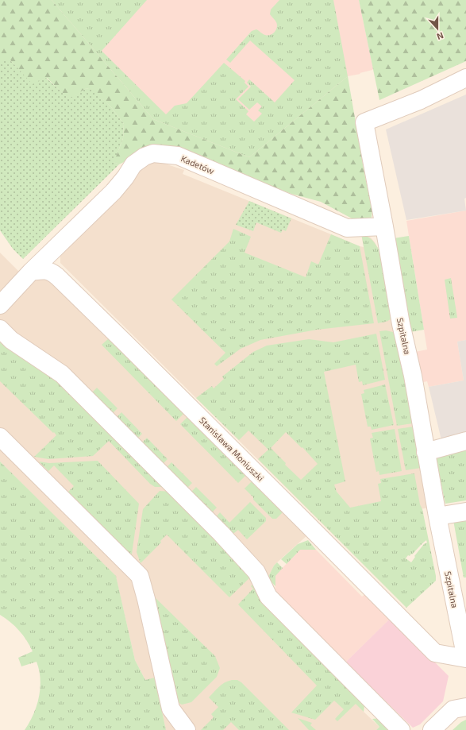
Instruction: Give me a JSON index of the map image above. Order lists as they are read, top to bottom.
{
  "streets": {
    "street": ["Kadetów", "Szpitalna", "Stanisława Moniuszki"]
  },
  "crossings": [
    ["Kadetów", "Szpitalna"],
    ["Kadetów", "Stanisława Moniuszki"],
    ["Szpitalna", "Stanisława Moniuszki"]
  ],
  "north": "bottom"
}
